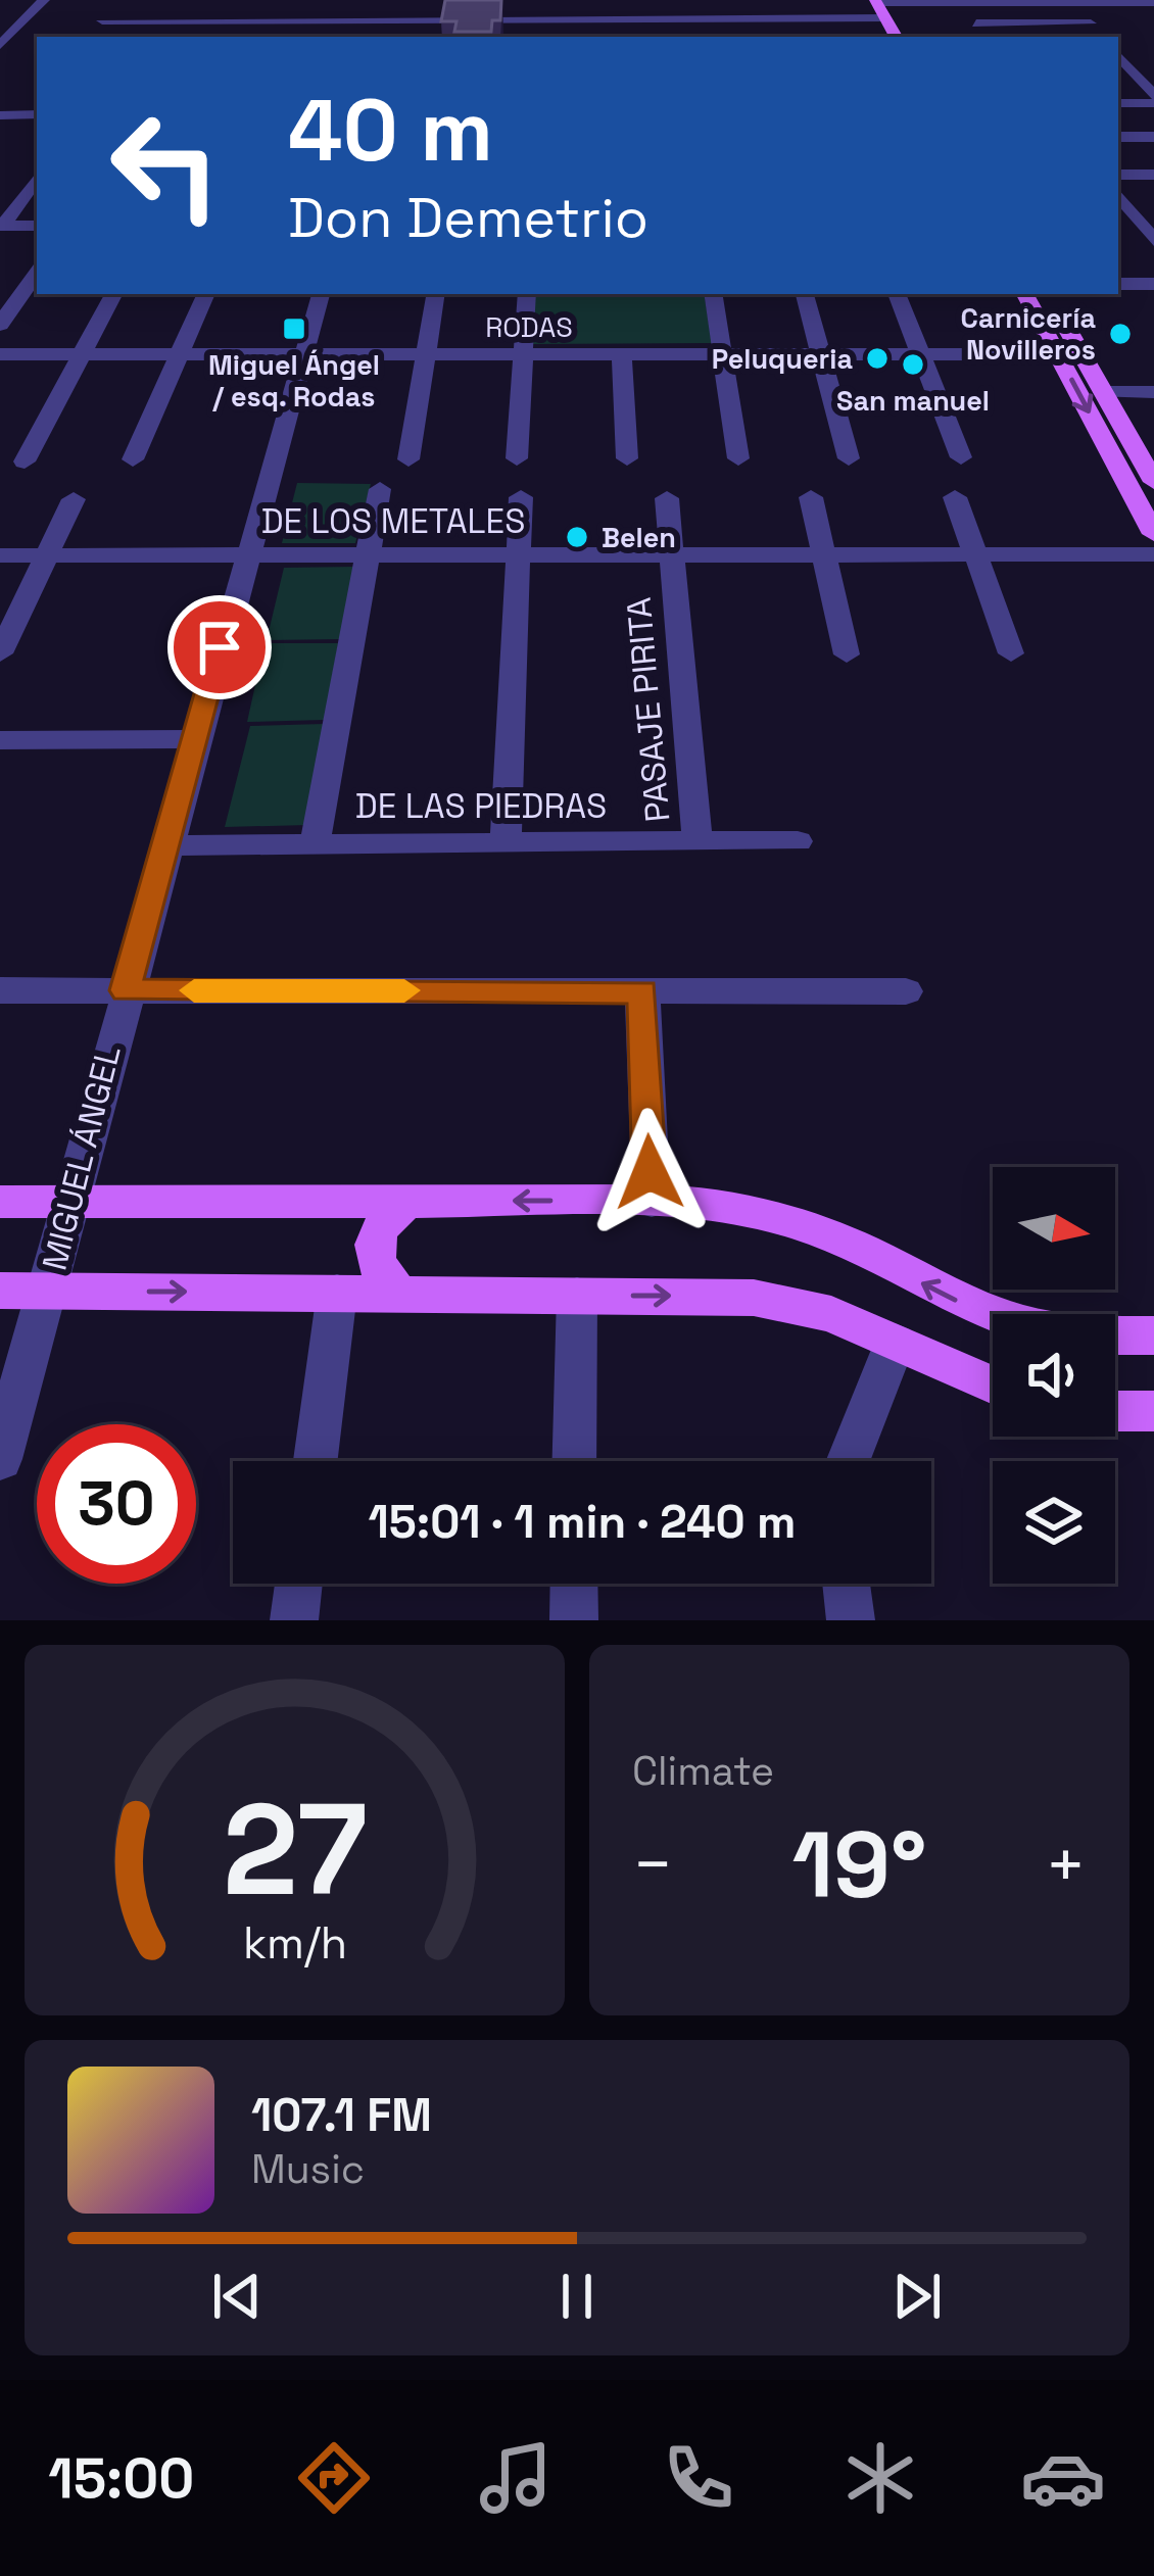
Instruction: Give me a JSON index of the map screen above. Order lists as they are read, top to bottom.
{
  "streets": {
    "street": [
      "RODAS",
      "DE LOS METALES",
      "PASAJE PIRITA",
      "DE LAS PIEDRAS",
      "MIGUEL ÁNGEL"
    ]
  },
  "crossings": [
    ["RODAS", "MIGUEL ÁNGEL"],
    ["DE LOS METALES", "PASAJE PIRITA"],
    ["DE LOS METALES", "MIGUEL ÁNGEL"],
    ["PASAJE PIRITA", "DE LAS PIEDRAS"],
    ["DE LAS PIEDRAS", "MIGUEL ÁNGEL"]
  ],
  "places": {
    "transit": ["Miguel Ángel / esq. Rodas"],
    "other": [
      "Carnicería Novilleros",
      "Peluqueria",
      "San manuel",
      "Belen"
    ]
  },
  "north": "right",
  "page": {
    "turn": ["40 m", "Don Demetrio"],
    "limit": "30",
    "trip": "15:01 · 1 min · 240 m",
    "tile": "Climate",
    "heat": ["−", "19°", "+"],
    "song": ["107.1 FM", "Music"],
    "tabs": "15:00",
    "gauge": ["27", "km/h"]
  }
}
